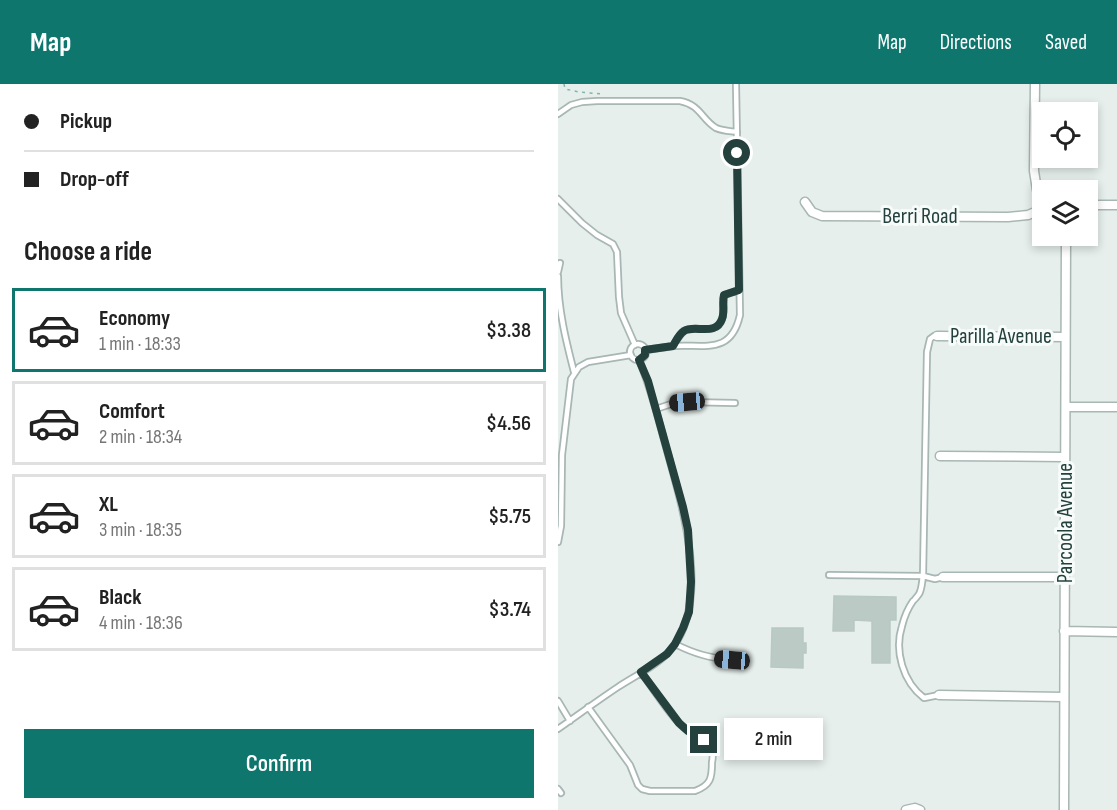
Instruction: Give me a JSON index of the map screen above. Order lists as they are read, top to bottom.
{
  "streets": {
    "street": ["Berri Road", "Parilla Avenue", "Parcoola Avenue"]
  },
  "crossings": [
    ["Parilla Avenue", "Parcoola Avenue"]
  ],
  "page": {
    "header": "Map",
    "nav": ["Map", "Directions", "Saved"],
    "banner": ["Pickup", "Drop-off"],
    "heading": "Choose a ride",
    "list": [
      {
        "name": "Economy",
        "note": "1 min · 18:33",
        "value": "$3.38"
      },
      {
        "name": "Comfort",
        "note": "2 min · 18:34",
        "value": "$4.56"
      },
      {
        "name": "XL",
        "note": "3 min · 18:35",
        "value": "$5.75"
      },
      {
        "name": "Black",
        "note": "4 min · 18:36",
        "value": "$3.74"
      }
    ],
    "buttons": "Confirm",
    "bubble": "2 min"
  }
}
